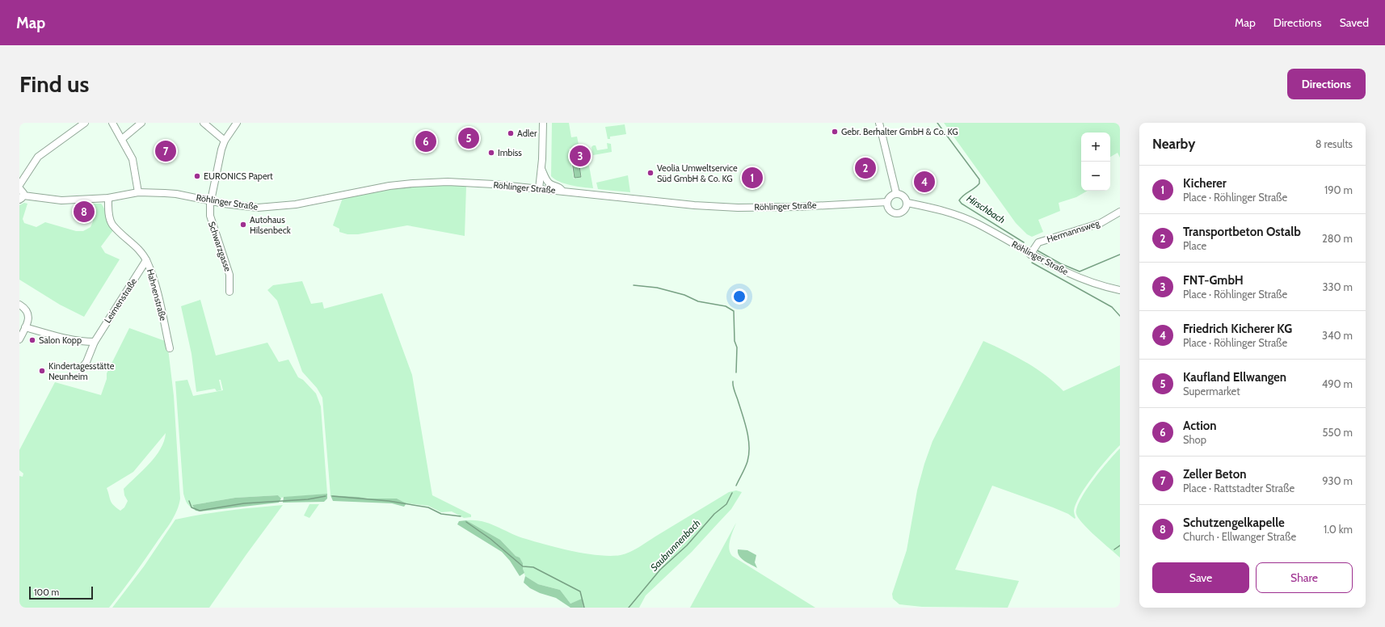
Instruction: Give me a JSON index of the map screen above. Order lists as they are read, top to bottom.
{
  "streets": {
    "street": [
      "Röhlinger Straße",
      "Hermannsweg",
      "Schwarzgasse",
      "Hahnenstraße",
      "Leimenstraße"
    ]
  },
  "crossings": [
    ["Röhlinger Straße", "Hermannsweg"],
    ["Röhlinger Straße", "Schwarzgasse"],
    ["Röhlinger Straße", "Hahnenstraße"],
    ["Hahnenstraße", "Leimenstraße"]
  ],
  "water": ["Hirschbach", "Saubrunnenbach"],
  "places": [
    "Gebr. Berhalter GmbH & Co. KG",
    "Adler",
    "Imbiss",
    "Veolia Umweltservice Süd GmbH & Co. KG",
    "EURONICS Papert",
    "Autohaus Hilsenbeck",
    "Salon Kopp",
    "Kindertagesstätte Neunheim"
  ],
  "scale_bar": "100 m",
  "page": {
    "header": "Map",
    "nav": ["Map", "Directions", "Saved"],
    "buttons": [
      "Directions",
      ["Save", "Share"]
    ],
    "title": "Find us",
    "heading": ["Nearby", "8 results"],
    "pins": [
      "5",
      "6",
      "7",
      "3",
      "2",
      "1",
      "4",
      "8"
    ],
    "map_buttons": ["+", "−"],
    "list": [
      {
        "mark": "1",
        "name": "Kicherer",
        "note": "Place · Röhlinger Straße",
        "value": "190 m"
      },
      {
        "mark": "2",
        "name": "Transportbeton Ostalb",
        "note": "Place",
        "value": "280 m"
      },
      {
        "mark": "3",
        "name": "FNT-GmbH",
        "note": "Place · Röhlinger Straße",
        "value": "330 m"
      },
      {
        "mark": "4",
        "name": "Friedrich Kicherer KG",
        "note": "Place · Röhlinger Straße",
        "value": "340 m"
      },
      {
        "mark": "5",
        "name": "Kaufland Ellwangen",
        "note": "Supermarket",
        "value": "490 m"
      },
      {
        "mark": "6",
        "name": "Action",
        "note": "Shop",
        "value": "550 m"
      },
      {
        "mark": "7",
        "name": "Zeller Beton",
        "note": "Place · Rattstadter Straße",
        "value": "930 m"
      },
      {
        "mark": "8",
        "name": "Schutzengelkapelle",
        "note": "Church · Ellwanger Straße",
        "value": "1.0 km"
      }
    ],
    "scale": "100 m"
  }
}
